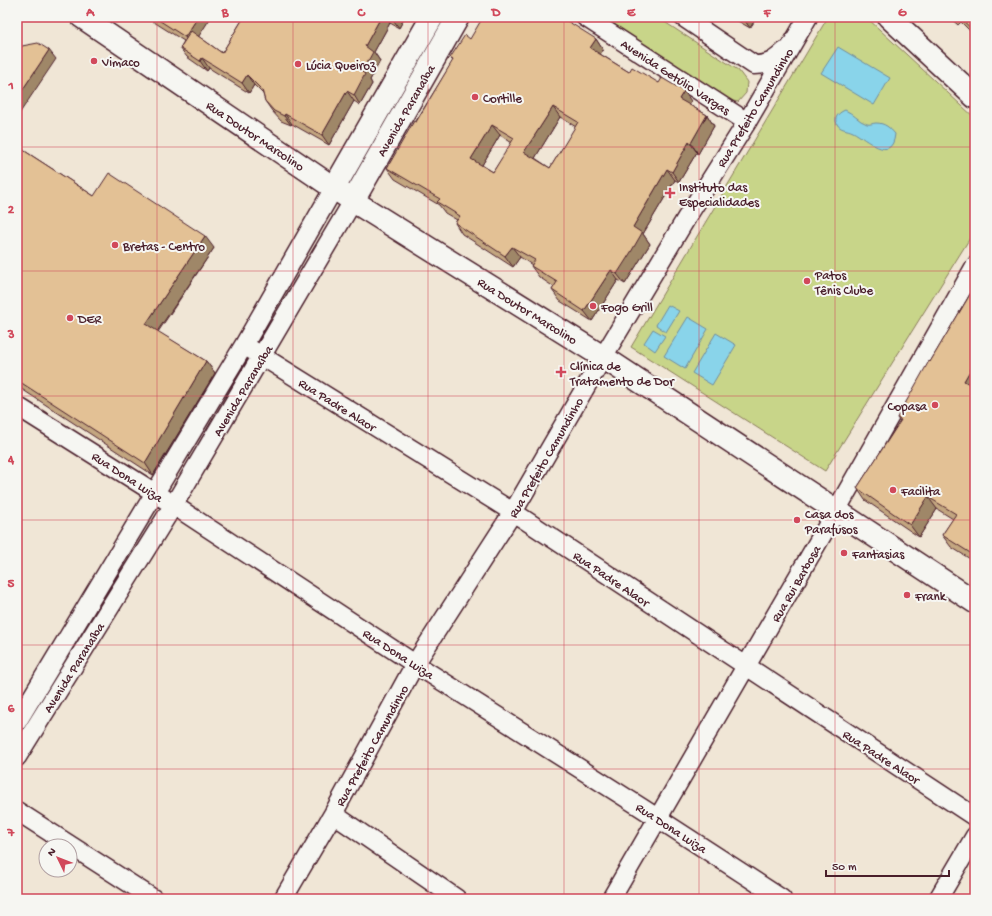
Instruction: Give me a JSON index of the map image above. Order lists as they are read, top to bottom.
{
  "streets": {
    "main road": ["Avenida Paranaíba", "Rua Doutor Marcolino"],
    "street": [
      "Avenida Getúlio Vargas",
      "Rua Prefeito Camundinho",
      "Rua Padre Alaor",
      "Rua Dona Luiza",
      "Rua Rui Barbosa"
    ]
  },
  "crossings": [
    ["Avenida Getúlio Vargas", "Rua Prefeito Camundinho"],
    ["Rua Prefeito Camundinho", "Rua Doutor Marcolino"],
    ["Rua Prefeito Camundinho", "Rua Padre Alaor"],
    ["Rua Prefeito Camundinho", "Rua Dona Luiza"],
    ["Avenida Paranaíba", "Rua Doutor Marcolino"],
    ["Avenida Paranaíba", "Rua Padre Alaor"],
    ["Avenida Paranaíba", "Rua Dona Luiza"],
    ["Rua Doutor Marcolino", "Rua Rui Barbosa"],
    ["Rua Padre Alaor", "Rua Rui Barbosa"],
    ["Rua Dona Luiza", "Rua Rui Barbosa"]
  ],
  "places": {
    "other": [
      "Vimaco",
      "Lúcia Queiroz",
      "Cortille",
      "Bretas - Centro",
      "Patos Tênis Clube",
      "Fogo Grill",
      "DER",
      "Copasa",
      "Facilita",
      "Casa dos Parafusos",
      "Fantasias",
      "Frank"
    ],
    "health": ["Instituto das Especialidades", "Clínica de Tratamento de Dor"]
  },
  "scale_bar": "50 m",
  "north": "top left",
  "grid": {
    "columns": [
      "A",
      "B",
      "C",
      "D",
      "E",
      "F",
      "G"
    ],
    "rows": [
      "1",
      "2",
      "3",
      "4",
      "5",
      "6",
      "7"
    ]
  }
}
